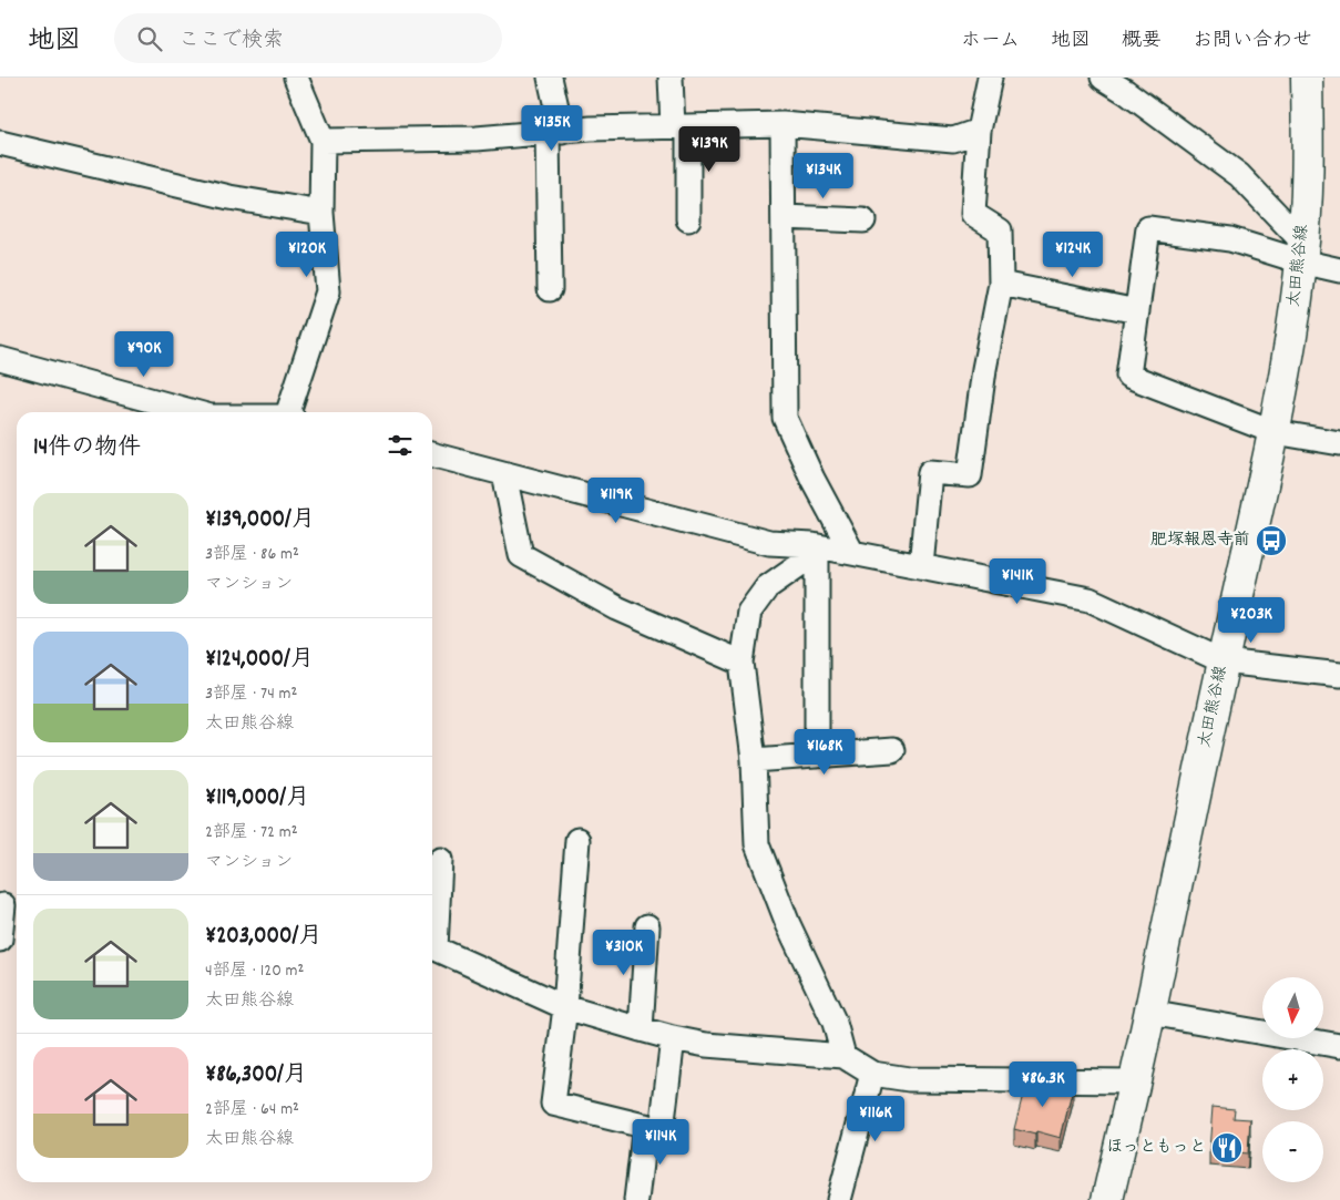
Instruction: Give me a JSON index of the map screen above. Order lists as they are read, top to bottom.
{
  "streets": {
    "main road": ["太田熊谷線"]
  },
  "places": {
    "bus stop": ["肥塚報恩寺前"],
    "restaurant": ["ほっともっと"]
  },
  "north": "bottom",
  "page": {
    "header": "地図",
    "search": "ここで検索",
    "nav": [
      "ホーム",
      "地図",
      "概要",
      "お問い合わせ"
    ],
    "price": [
      "¥135K",
      "¥139K",
      "¥134K",
      "¥120K",
      "¥124K",
      "¥90K",
      "¥119K",
      "¥141K",
      "¥203K",
      "¥168K",
      "¥310K",
      "¥86.3K",
      "¥116K",
      "¥114K"
    ],
    "heading": "14件の物件",
    "list": [
      {
        "name": "¥139,000/月",
        "note": "3部屋 · 86 m² · マンション"
      },
      {
        "name": "¥124,000/月",
        "note": "3部屋 · 74 m² · 太田熊谷線"
      },
      {
        "name": "¥119,000/月",
        "note": "2部屋 · 72 m² · マンション"
      },
      {
        "name": "¥203,000/月",
        "note": "4部屋 · 120 m² · 太田熊谷線"
      },
      {
        "name": "¥86,300/月",
        "note": "2部屋 · 64 m² · 太田熊谷線"
      }
    ],
    "map_buttons": ["+", "−"]
  }
}
